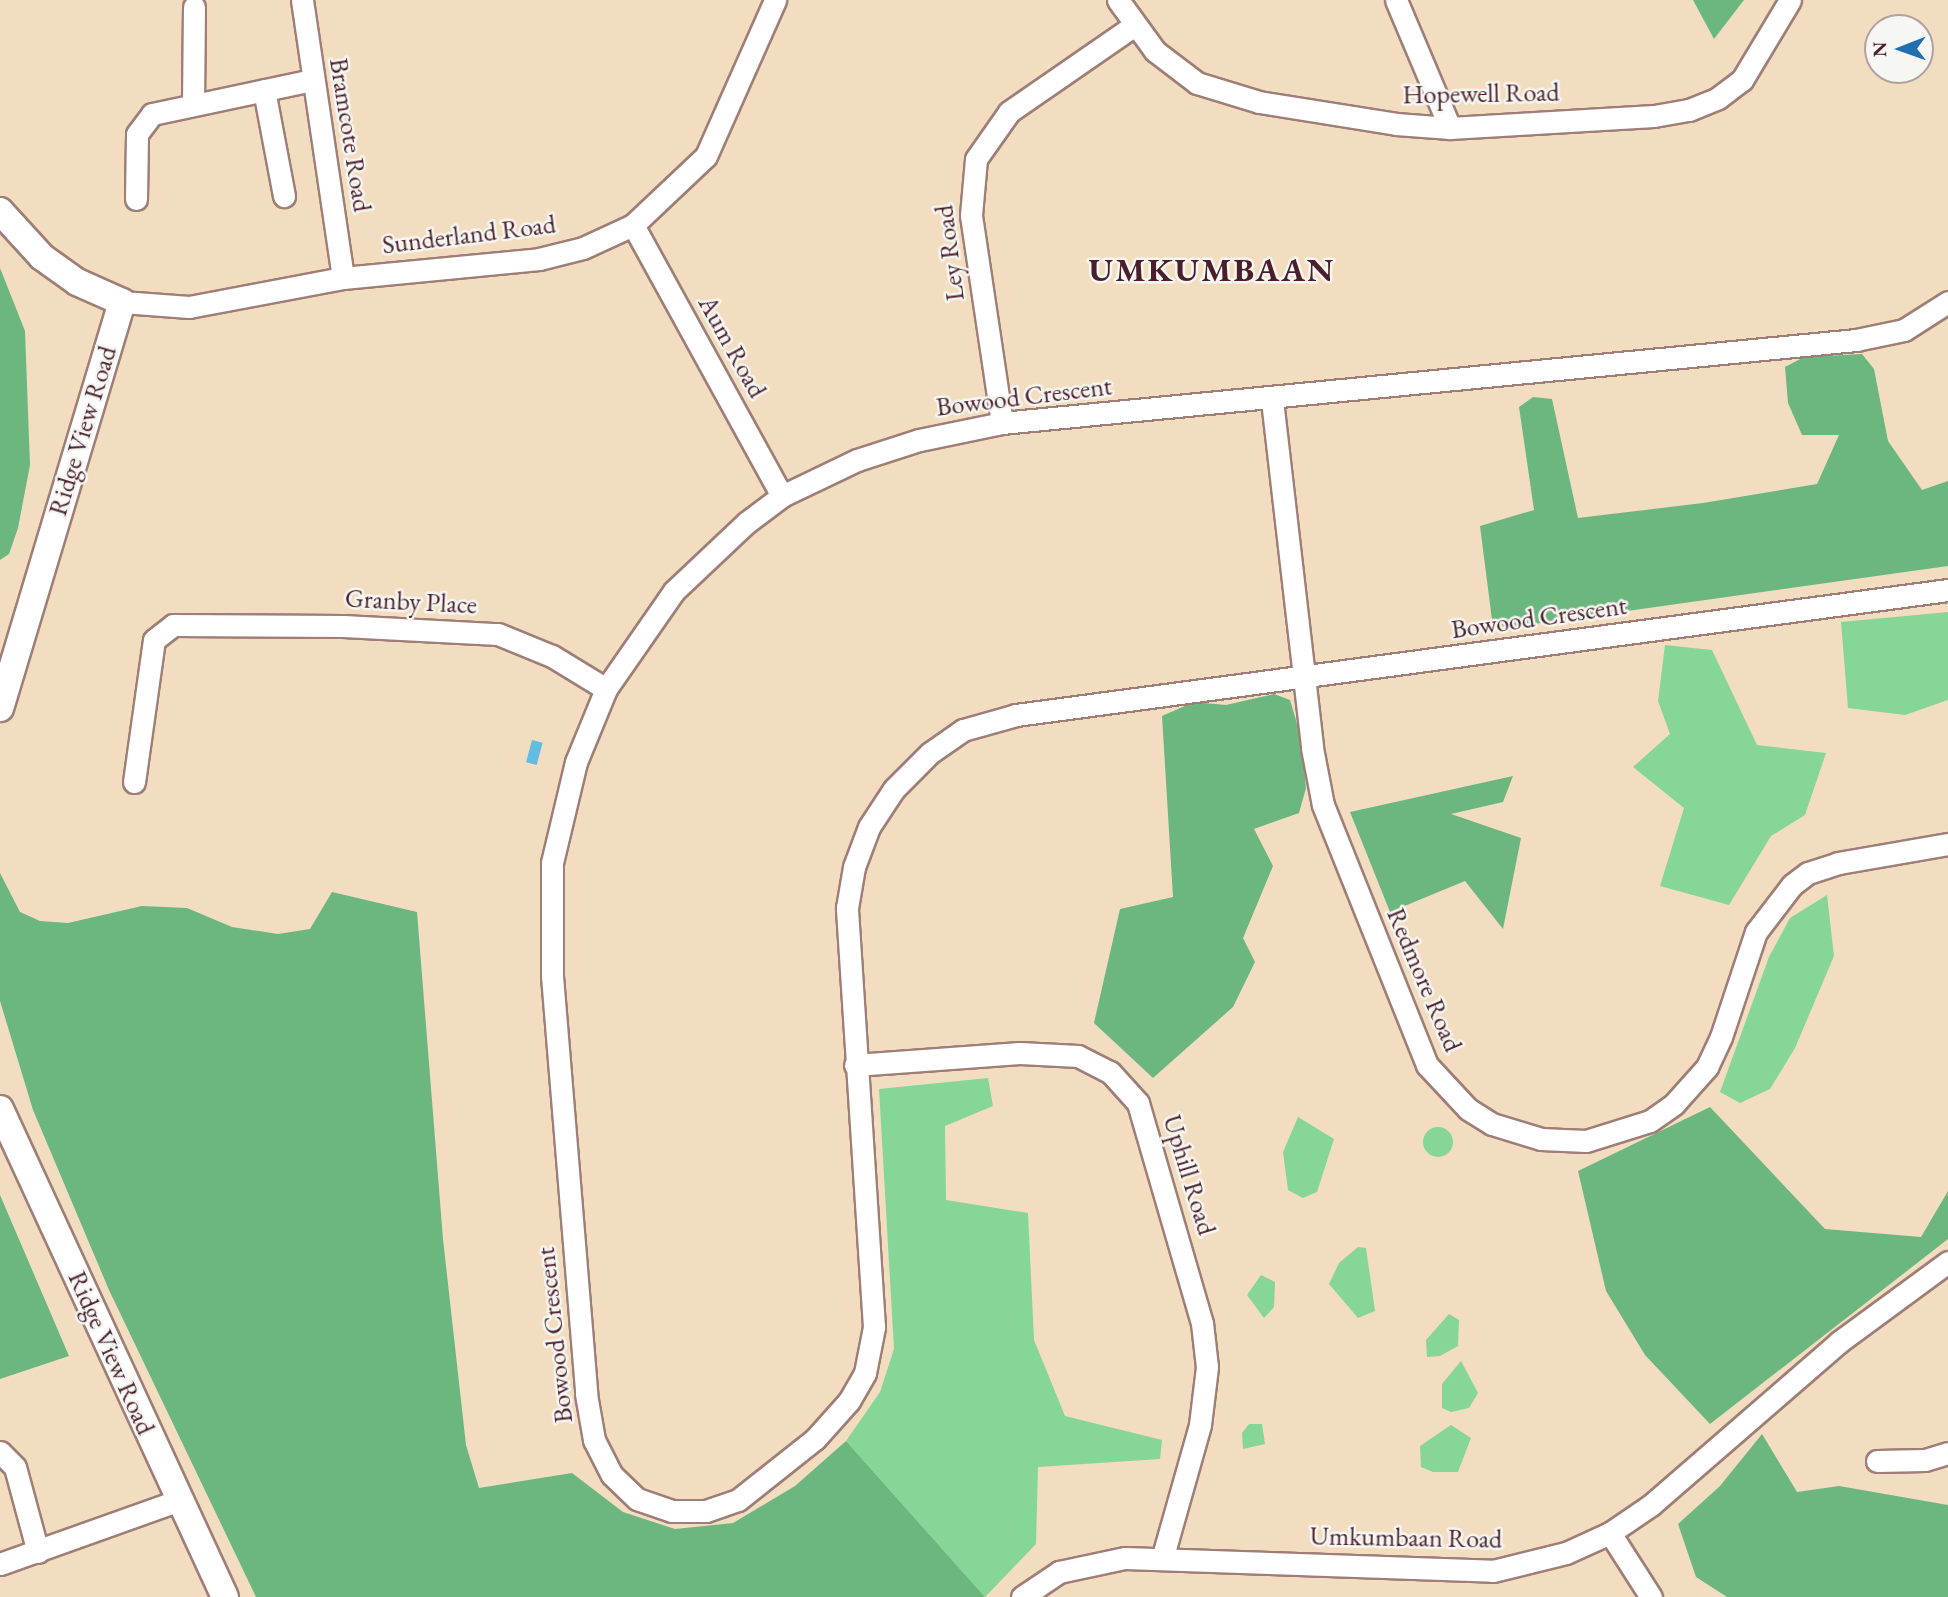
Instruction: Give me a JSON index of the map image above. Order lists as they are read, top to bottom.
{
  "streets": {
    "street": [
      "Hopewell Road",
      "Bramcote Road",
      "Sunderland Road",
      "Ley Road",
      "Aum Road",
      "Bowood Crescent",
      "Ridge View Road",
      "Granby Place",
      "Redmore Road",
      "Uphill Road",
      "Umkumbaan Road"
    ]
  },
  "crossings": [
    ["Hopewell Road", "Ley Road"],
    ["Bramcote Road", "Sunderland Road"],
    ["Sunderland Road", "Aum Road"],
    ["Sunderland Road", "Ridge View Road"],
    ["Ley Road", "Bowood Crescent"],
    ["Aum Road", "Bowood Crescent"],
    ["Bowood Crescent", "Granby Place"],
    ["Bowood Crescent", "Redmore Road"],
    ["Bowood Crescent", "Uphill Road"],
    ["Uphill Road", "Umkumbaan Road"]
  ],
  "districts": ["UMKUMBAAN"],
  "north": "left"
}
